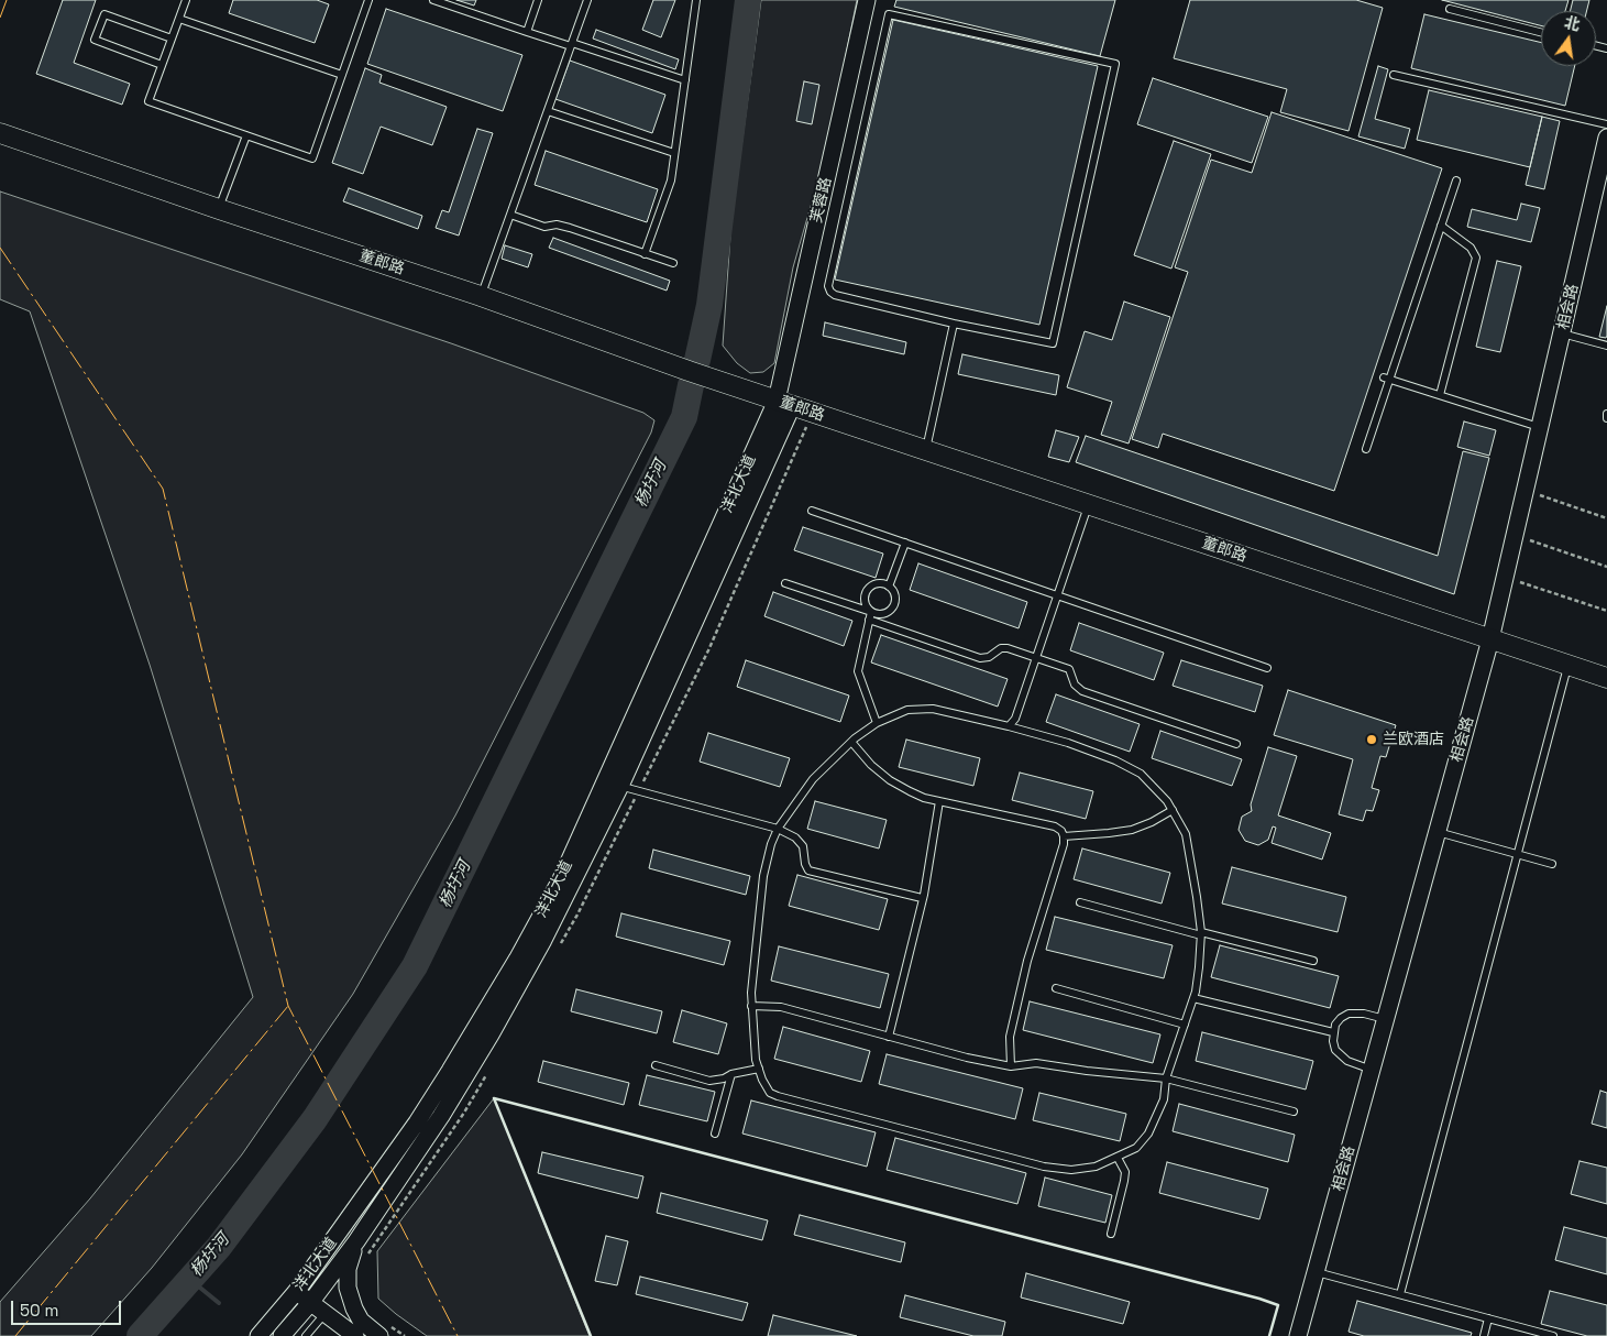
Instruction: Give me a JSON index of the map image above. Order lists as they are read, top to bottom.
{
  "streets": {
    "main road": ["董郎路"],
    "street": ["芙蓉路", "相会路", "洋北大道"]
  },
  "crossings": [
    ["芙蓉路", "董郎路"],
    ["芙蓉路", "洋北大道"],
    ["董郎路", "相会路"],
    ["董郎路", "洋北大道"]
  ],
  "water": ["杨圩河"],
  "places": ["兰欧酒店"],
  "scale_bar": "50 m",
  "north": "top"
}
